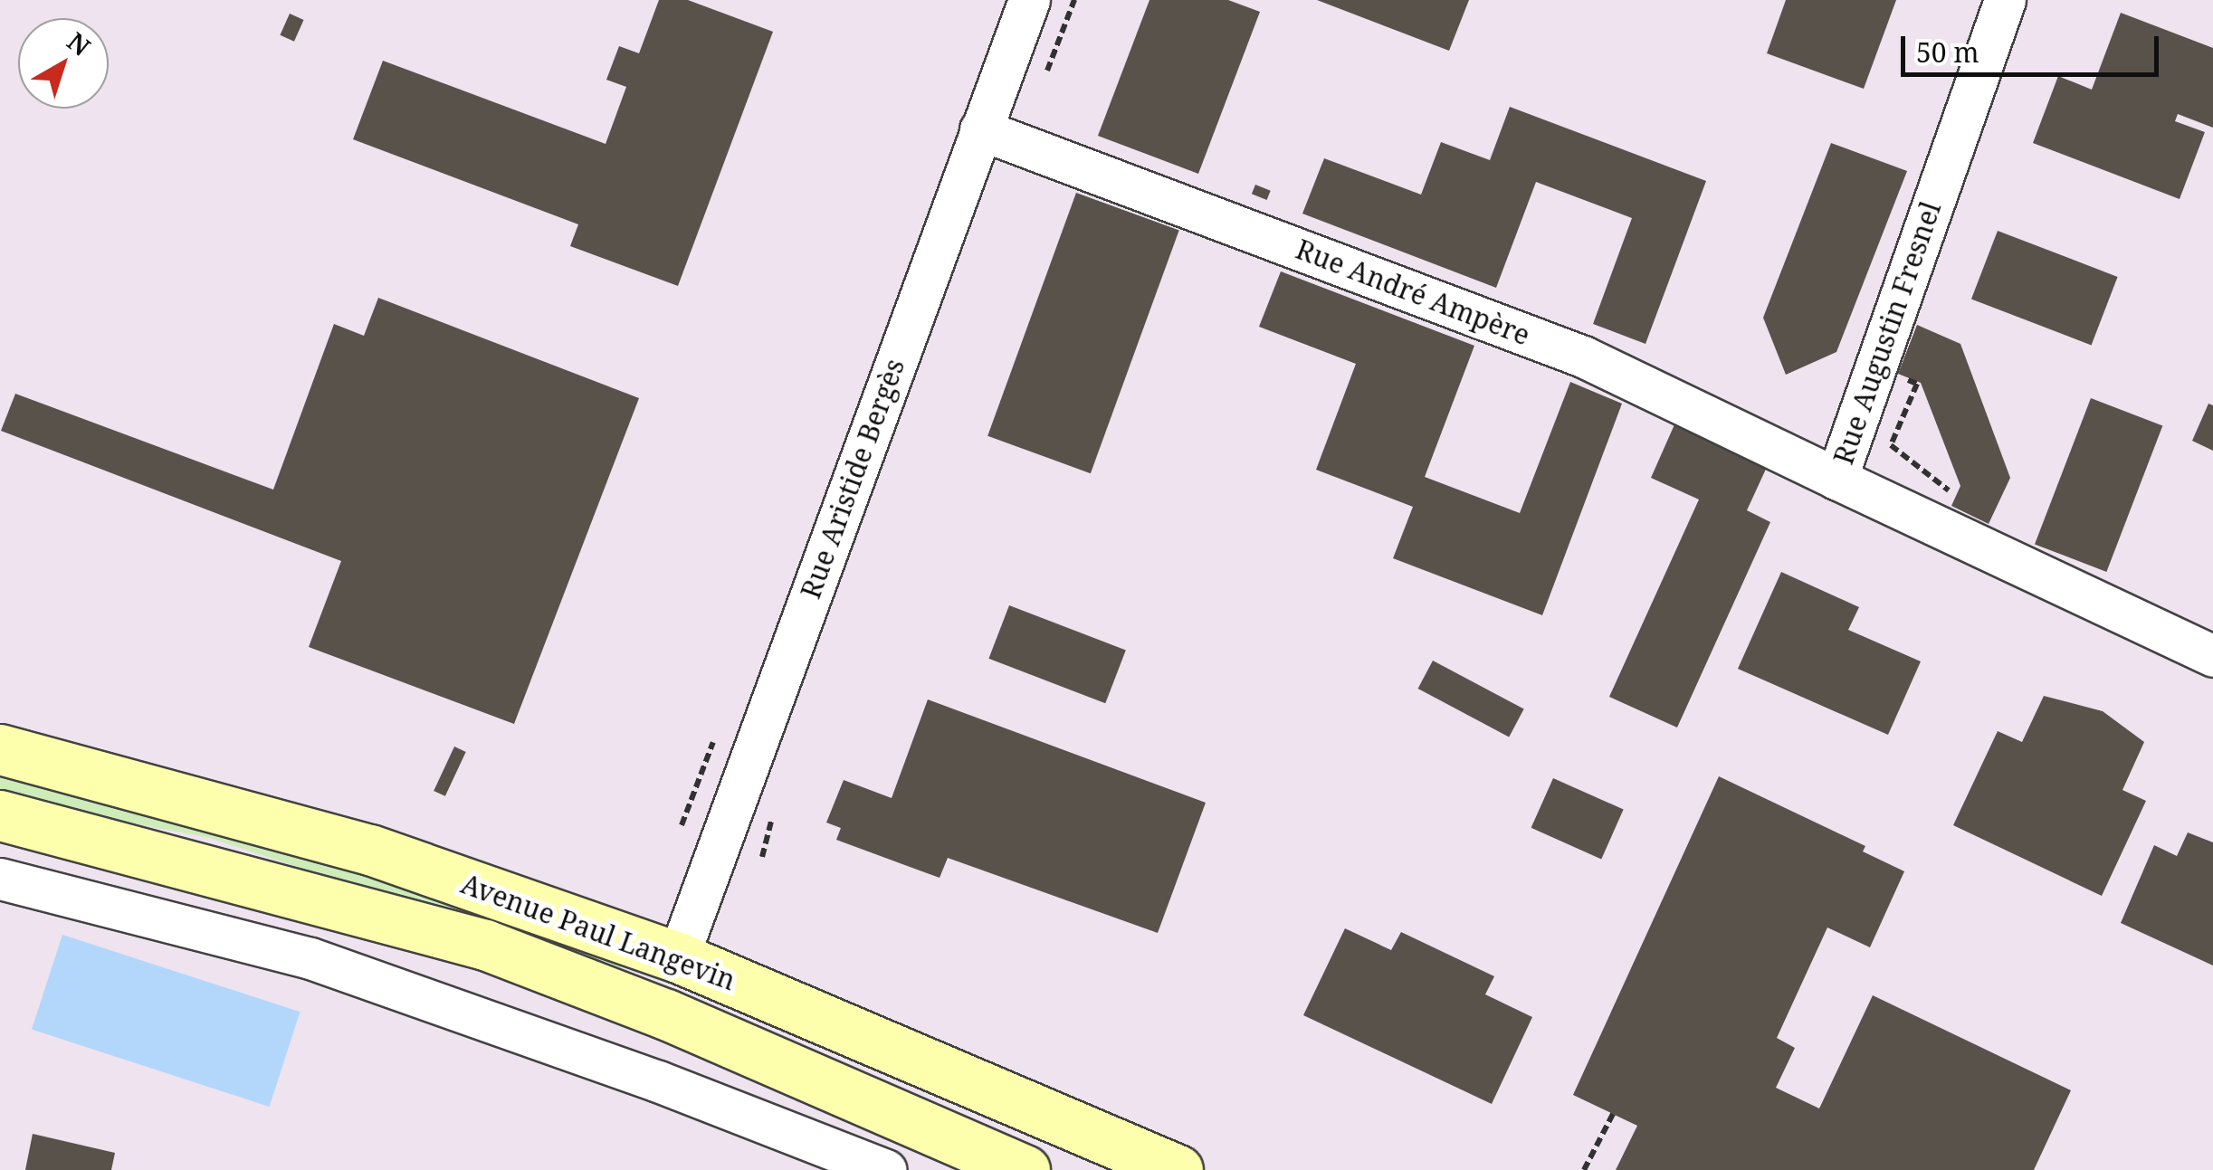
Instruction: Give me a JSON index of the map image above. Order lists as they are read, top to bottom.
{
  "streets": {
    "main road": ["Avenue Paul Langevin"],
    "street": ["Rue André Ampère", "Rue Augustin Fresnel", "Rue Aristide Bergès"]
  },
  "crossings": [
    ["Rue André Ampère", "Rue Augustin Fresnel"],
    ["Rue André Ampère", "Rue Aristide Bergès"],
    ["Rue Aristide Bergès", "Avenue Paul Langevin"]
  ],
  "scale_bar": "50 m",
  "north": "top right"
}
